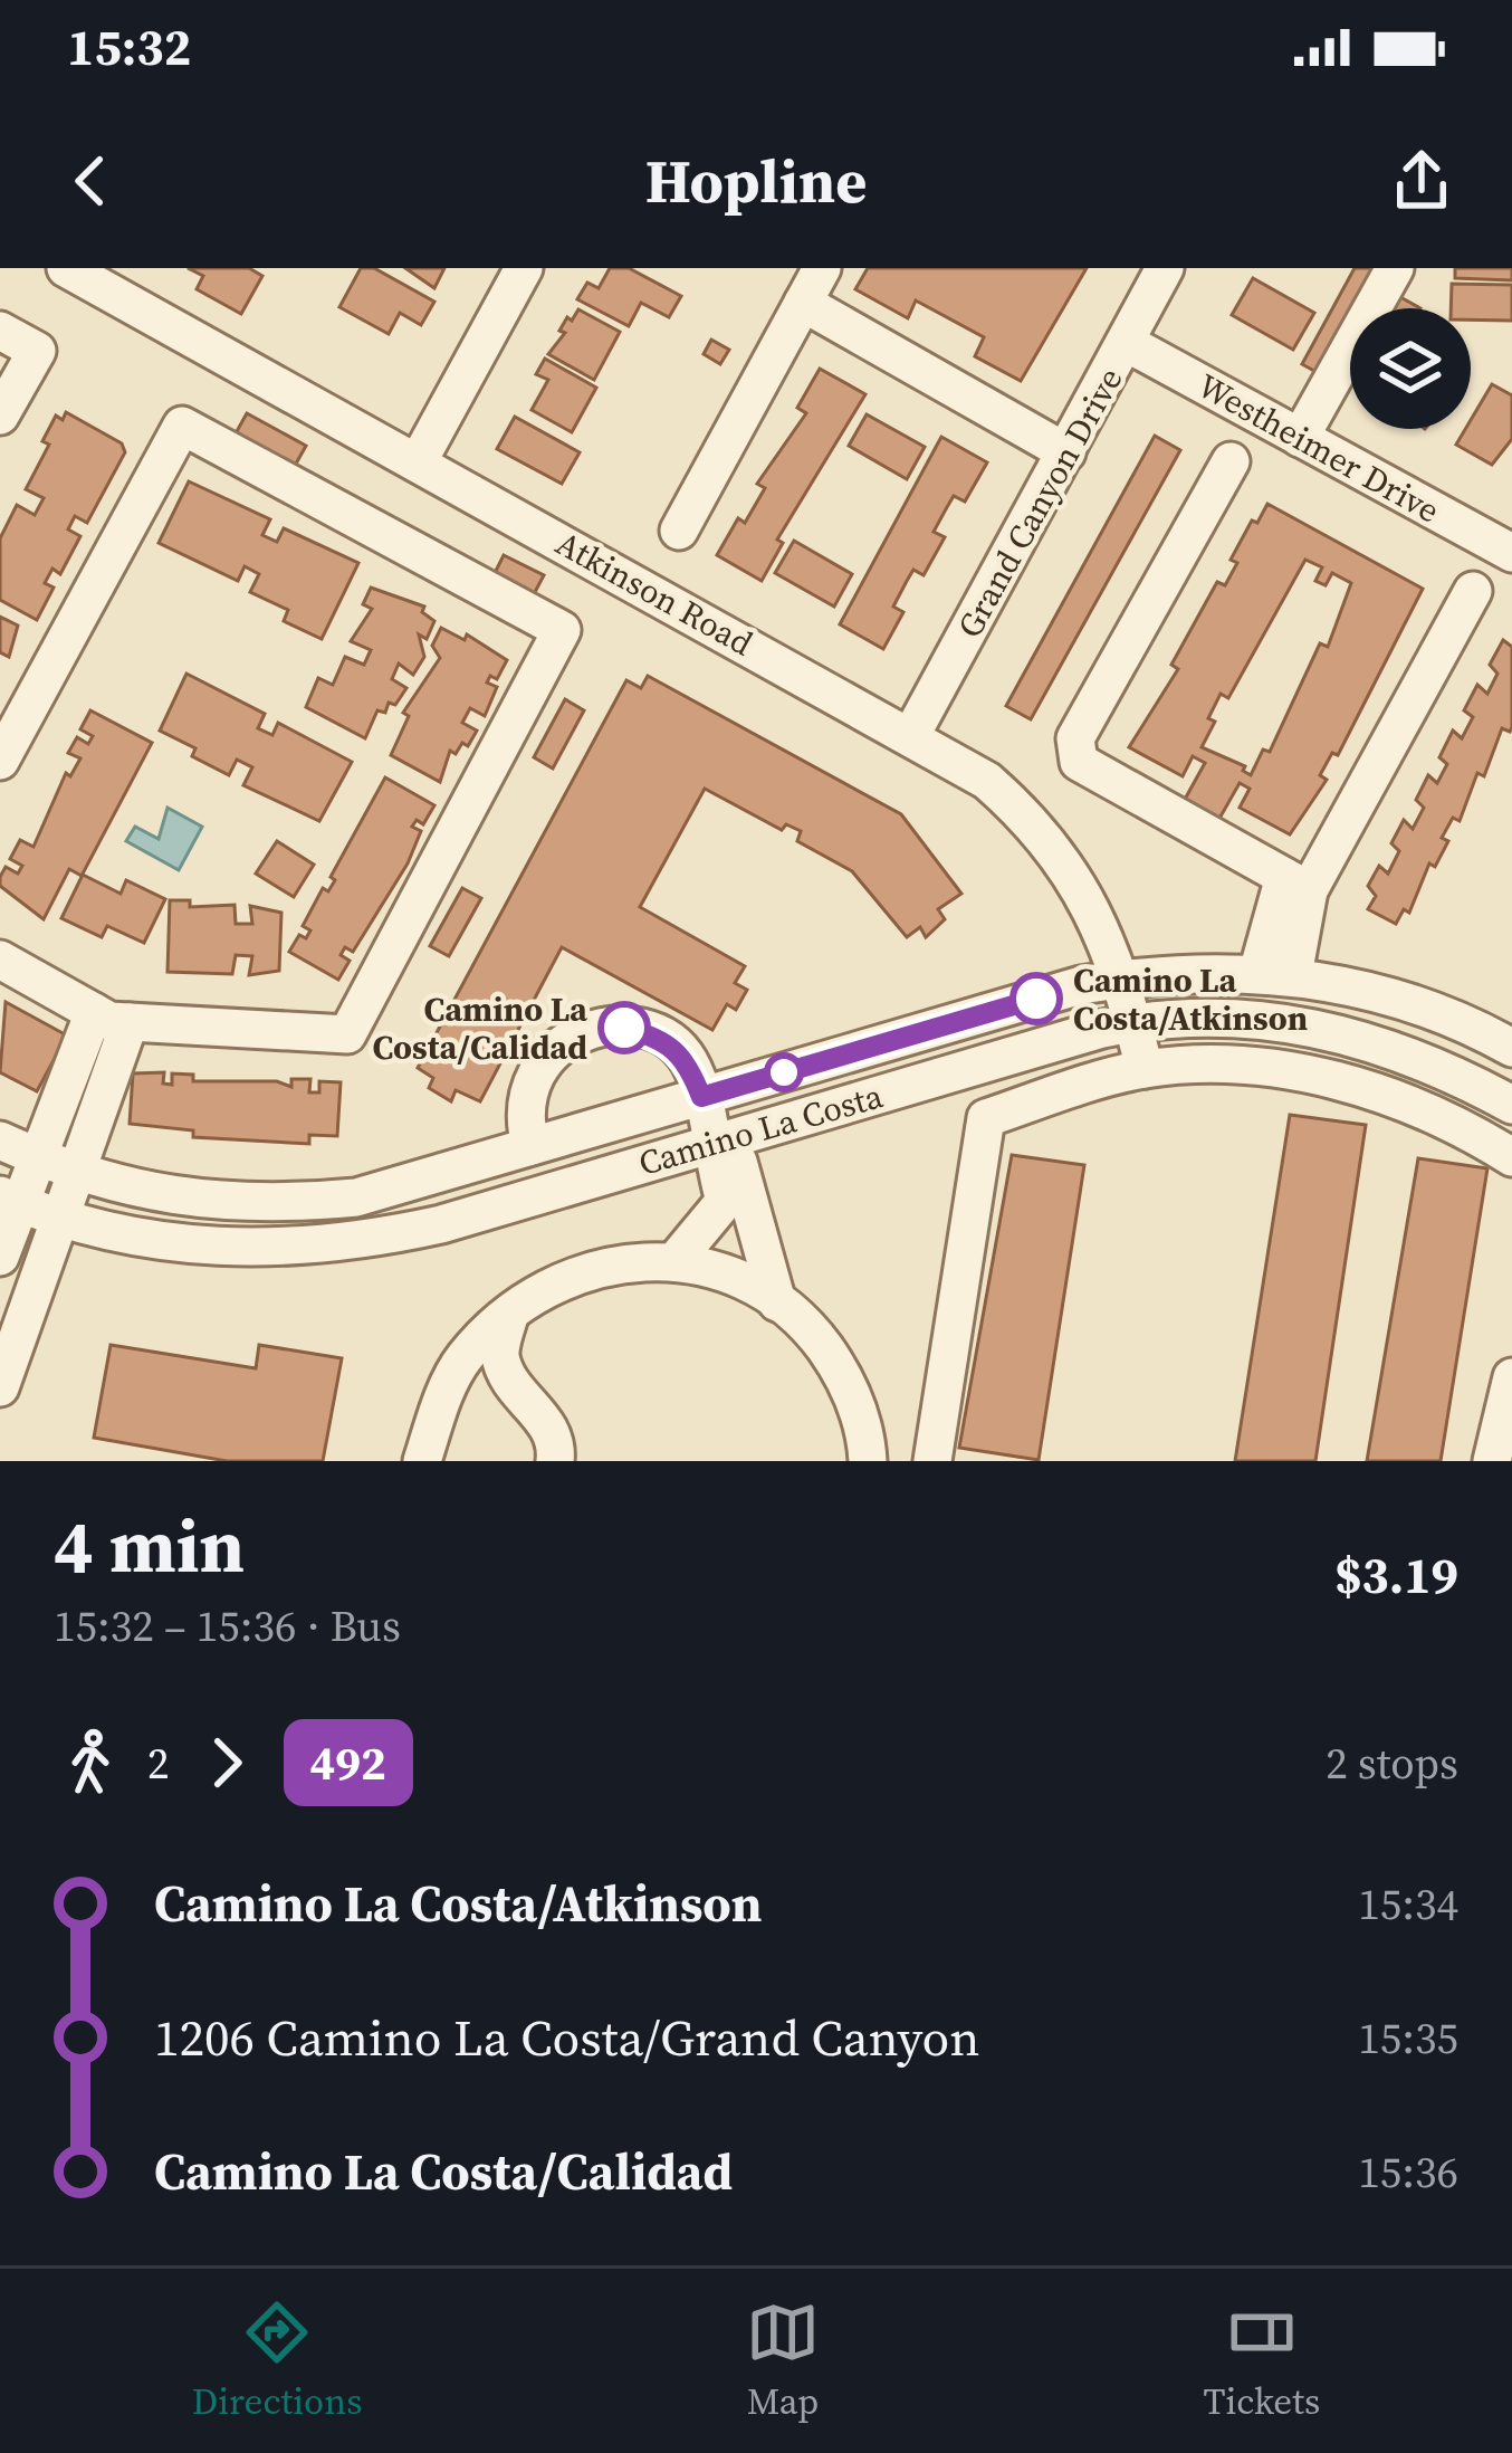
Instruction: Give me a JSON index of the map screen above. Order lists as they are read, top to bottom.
{
  "streets": {
    "street": [
      "Westheimer Drive",
      "Grand Canyon Drive",
      "Atkinson Road",
      "Camino La Costa"
    ]
  },
  "crossings": [
    ["Westheimer Drive", "Grand Canyon Drive"],
    ["Grand Canyon Drive", "Atkinson Road"],
    ["Atkinson Road", "Camino La Costa"]
  ],
  "places": ["Camino La Costa/Atkinson", "Camino La Costa/Calidad"],
  "lines": ["bus line 492"],
  "page": {
    "status": "15:32",
    "header": "Hopline",
    "heading": ["4 min", "15:32 – 15:36 · Bus", "$3.19"],
    "legs": ["2", "492", "2 stops"],
    "list": [
      {
        "name": "Camino La Costa/Atkinson",
        "value": "15:34"
      },
      {
        "name": "1206 Camino La Costa/Grand Canyon",
        "value": "15:35"
      },
      {
        "name": "Camino La Costa/Calidad",
        "value": "15:36"
      }
    ],
    "tabs": ["Directions", "Map", "Tickets"]
  }
}
